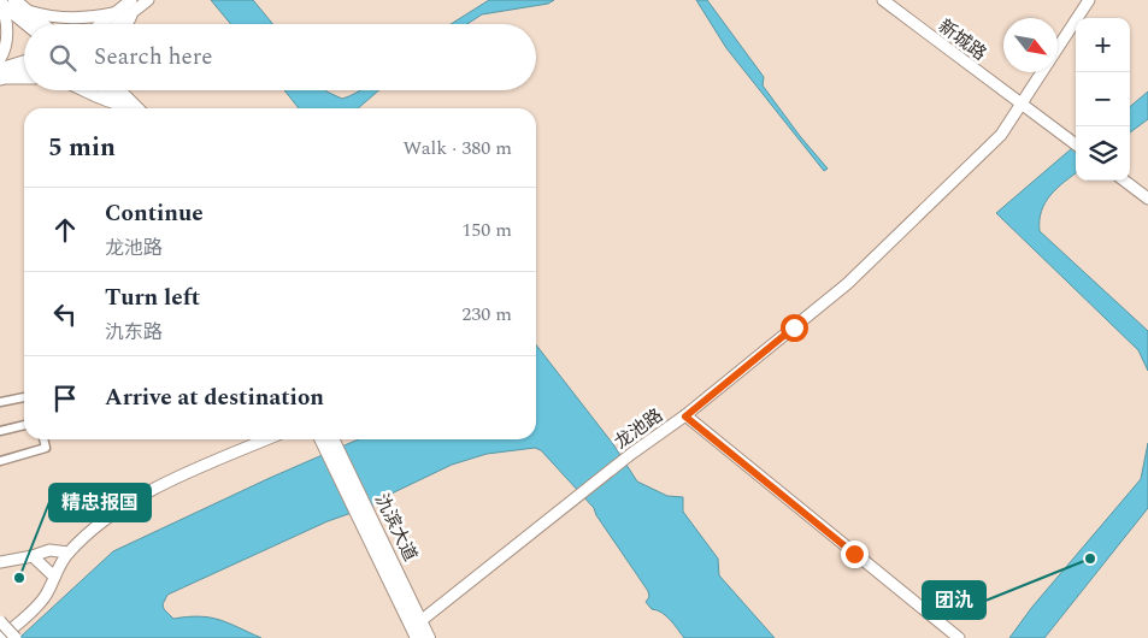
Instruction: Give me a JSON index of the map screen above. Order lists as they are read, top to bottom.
{
  "streets": {
    "main road": ["氿滨大道"],
    "street": ["新城路", "龙池路"]
  },
  "crossings": [
    ["新城路", "龙池路"],
    ["龙池路", "氿滨大道"]
  ],
  "places": ["团氿", "精忠报国"],
  "north": "bottom right",
  "page": {
    "map_buttons": ["+", "−"],
    "search": "Search here",
    "heading": ["5 min", "Walk · 380 m"],
    "list": [
      ["Continue", "龙池路", "150 m"],
      ["Turn left", "氿东路", "230 m"],
      "Arrive at destination"
    ]
  }
}
